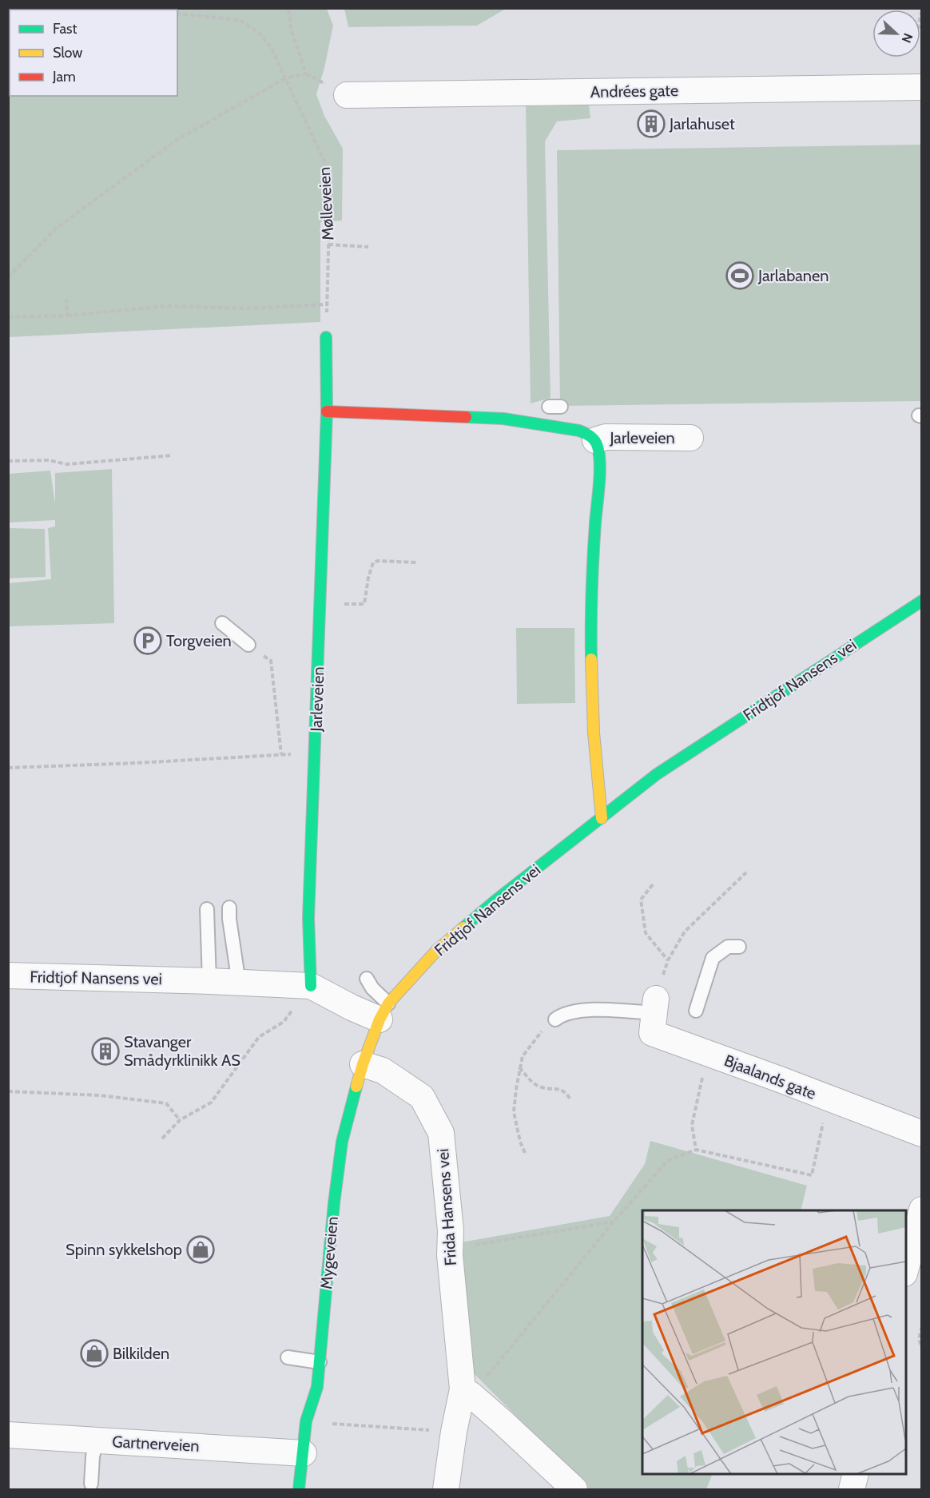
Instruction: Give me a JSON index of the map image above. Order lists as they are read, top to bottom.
{
  "streets": {
    "street": [
      "Andrées gate",
      "Jarleveien",
      "Fridtjof Nansens vei",
      "Bjaalands gate",
      "Frida Hansens vei",
      "Mygeveien",
      "Gartnerveien"
    ],
    "path": ["Mølleveien"]
  },
  "crossings": [
    ["Mølleveien", "Jarleveien"],
    ["Jarleveien", "Fridtjof Nansens vei"],
    ["Fridtjof Nansens vei", "Mygeveien"],
    ["Frida Hansens vei", "Mygeveien"],
    ["Mygeveien", "Gartnerveien"]
  ],
  "places": {
    "building": ["Jarlahuset", "Stavanger Smådyrklinikk AS"],
    "sports": ["Jarlabanen"],
    "parking": ["Torgveien"],
    "shop": ["Spinn sykkelshop", "Bilkilden"]
  },
  "legend": ["Fast", "Slow", "Jam"],
  "north": "right"
}
